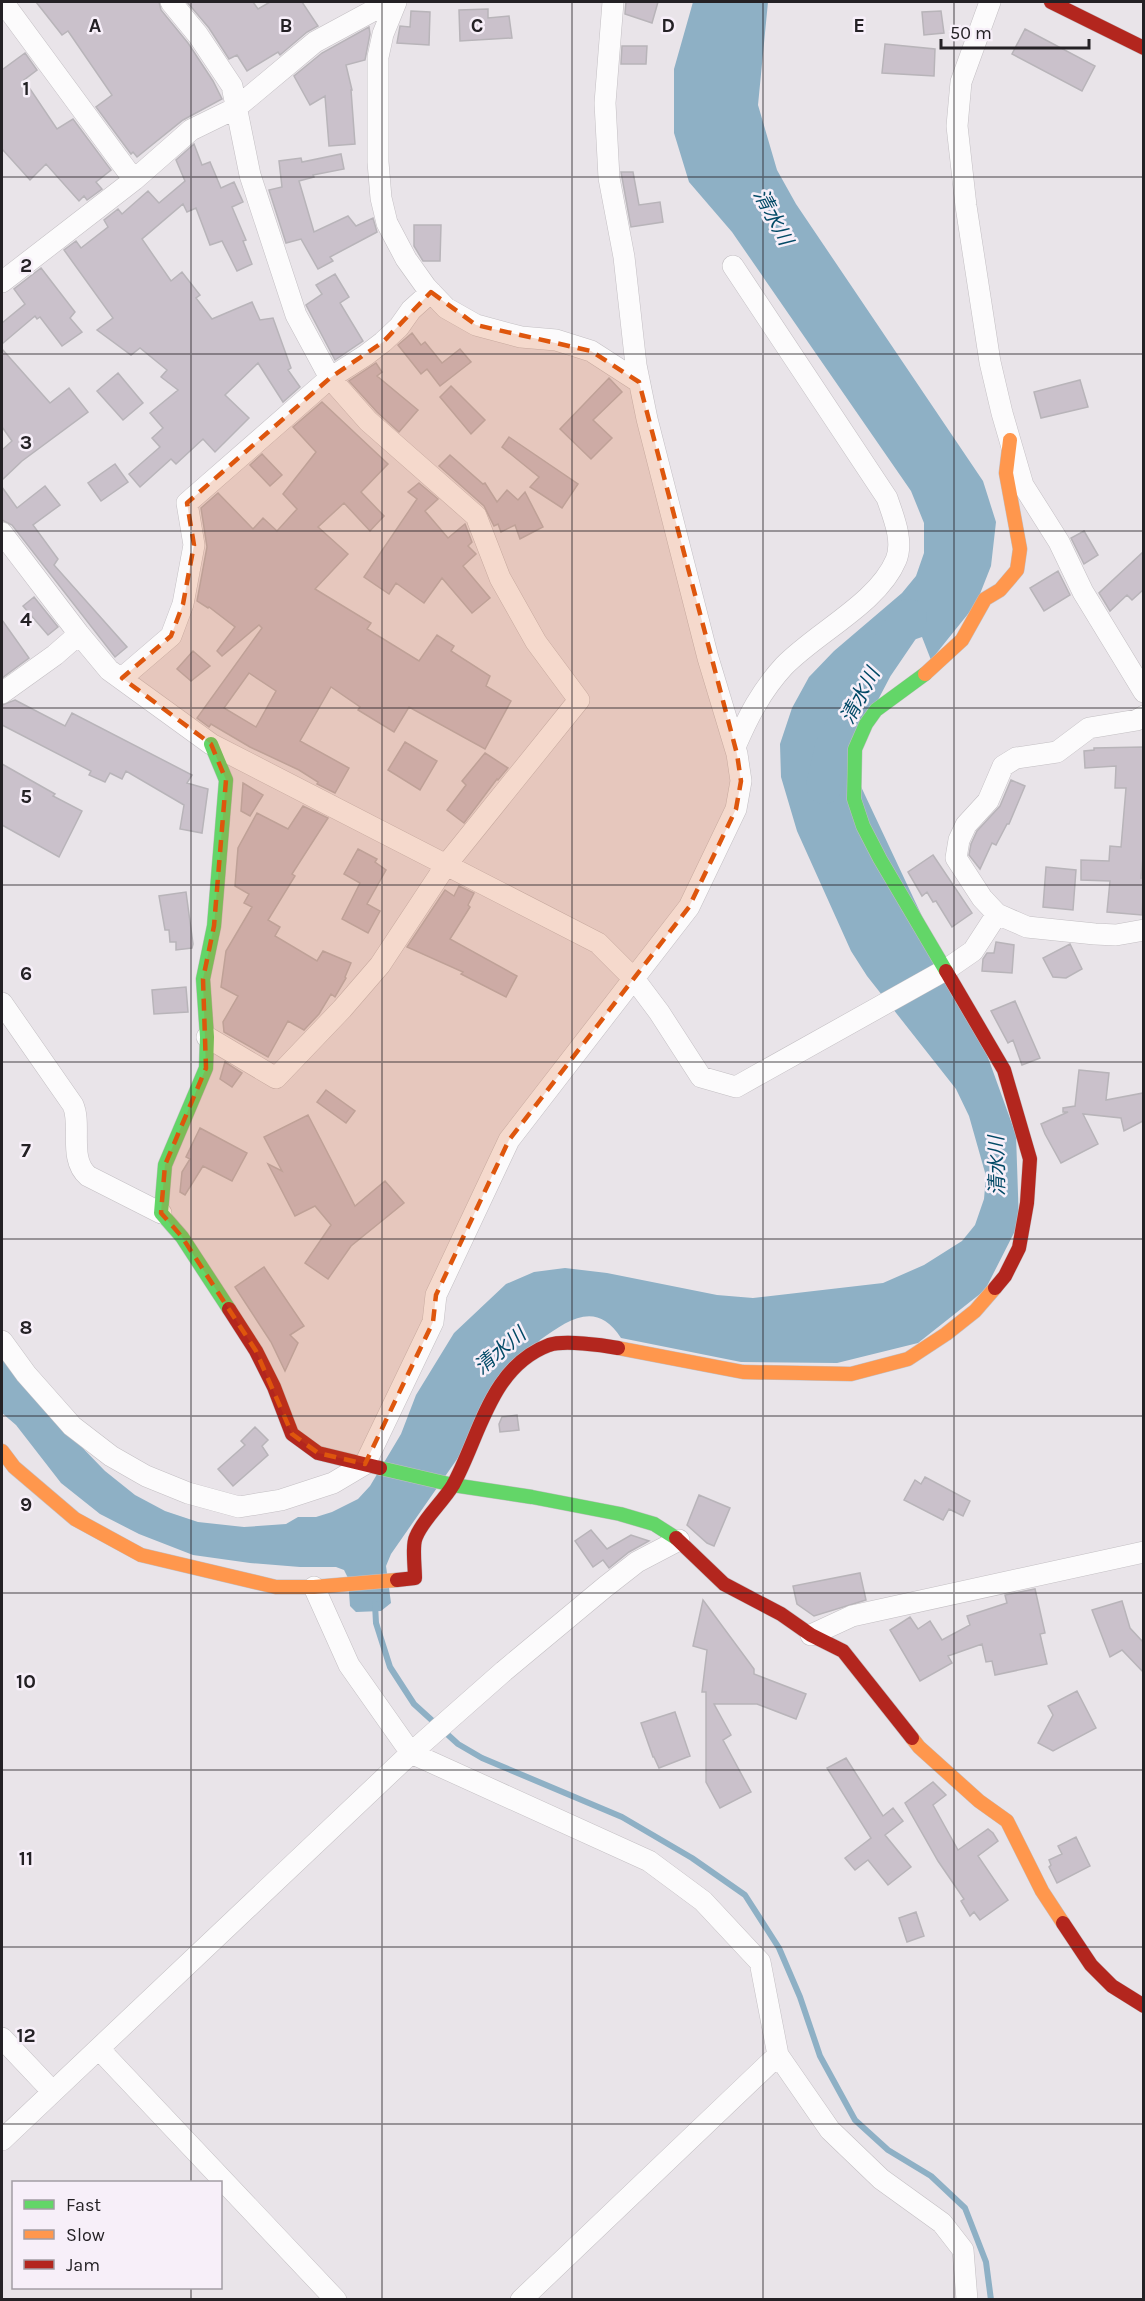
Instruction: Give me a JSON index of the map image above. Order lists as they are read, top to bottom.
{
  "water": ["清水川"],
  "legend": ["Fast", "Slow", "Jam"],
  "scale_bar": "50 m",
  "grid": {
    "columns": [
      "A",
      "B",
      "C",
      "D",
      "E"
    ],
    "rows": [
      "1",
      "2",
      "3",
      "4",
      "5",
      "6",
      "7",
      "8",
      "9",
      "10",
      "11",
      "12"
    ]
  }
}
